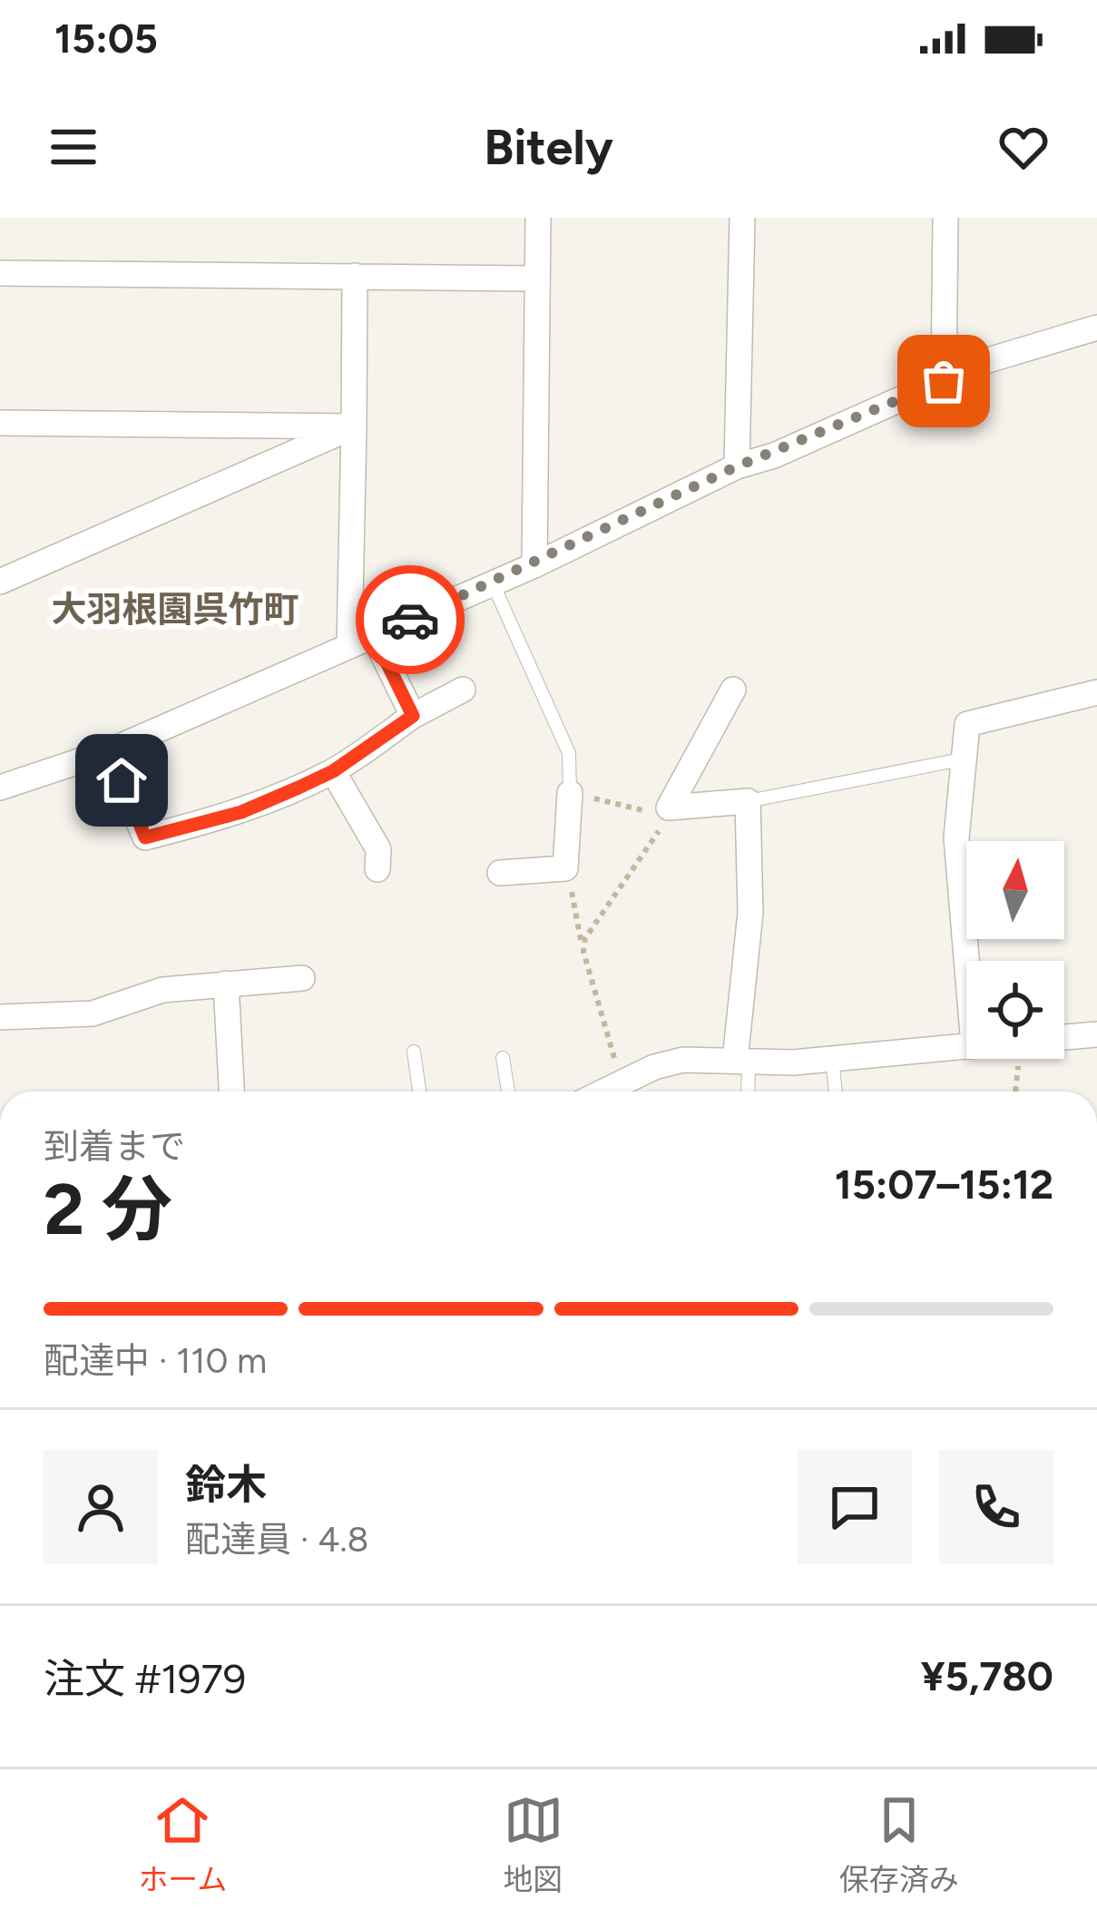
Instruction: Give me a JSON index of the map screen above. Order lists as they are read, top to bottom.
{
  "districts": ["大羽根園呉竹町"],
  "north": "top",
  "page": {
    "status": "15:05",
    "header": "Bitely",
    "heading": ["2 分", "到着まで", "15:07–15:12"],
    "panel": [
      "鈴木",
      "配達員 · 4.8",
      "注文 #1979",
      "¥5,780"
    ],
    "bar": "配達中 · 110 m",
    "tabs": ["ホーム", "地図", "保存済み"]
  }
}
